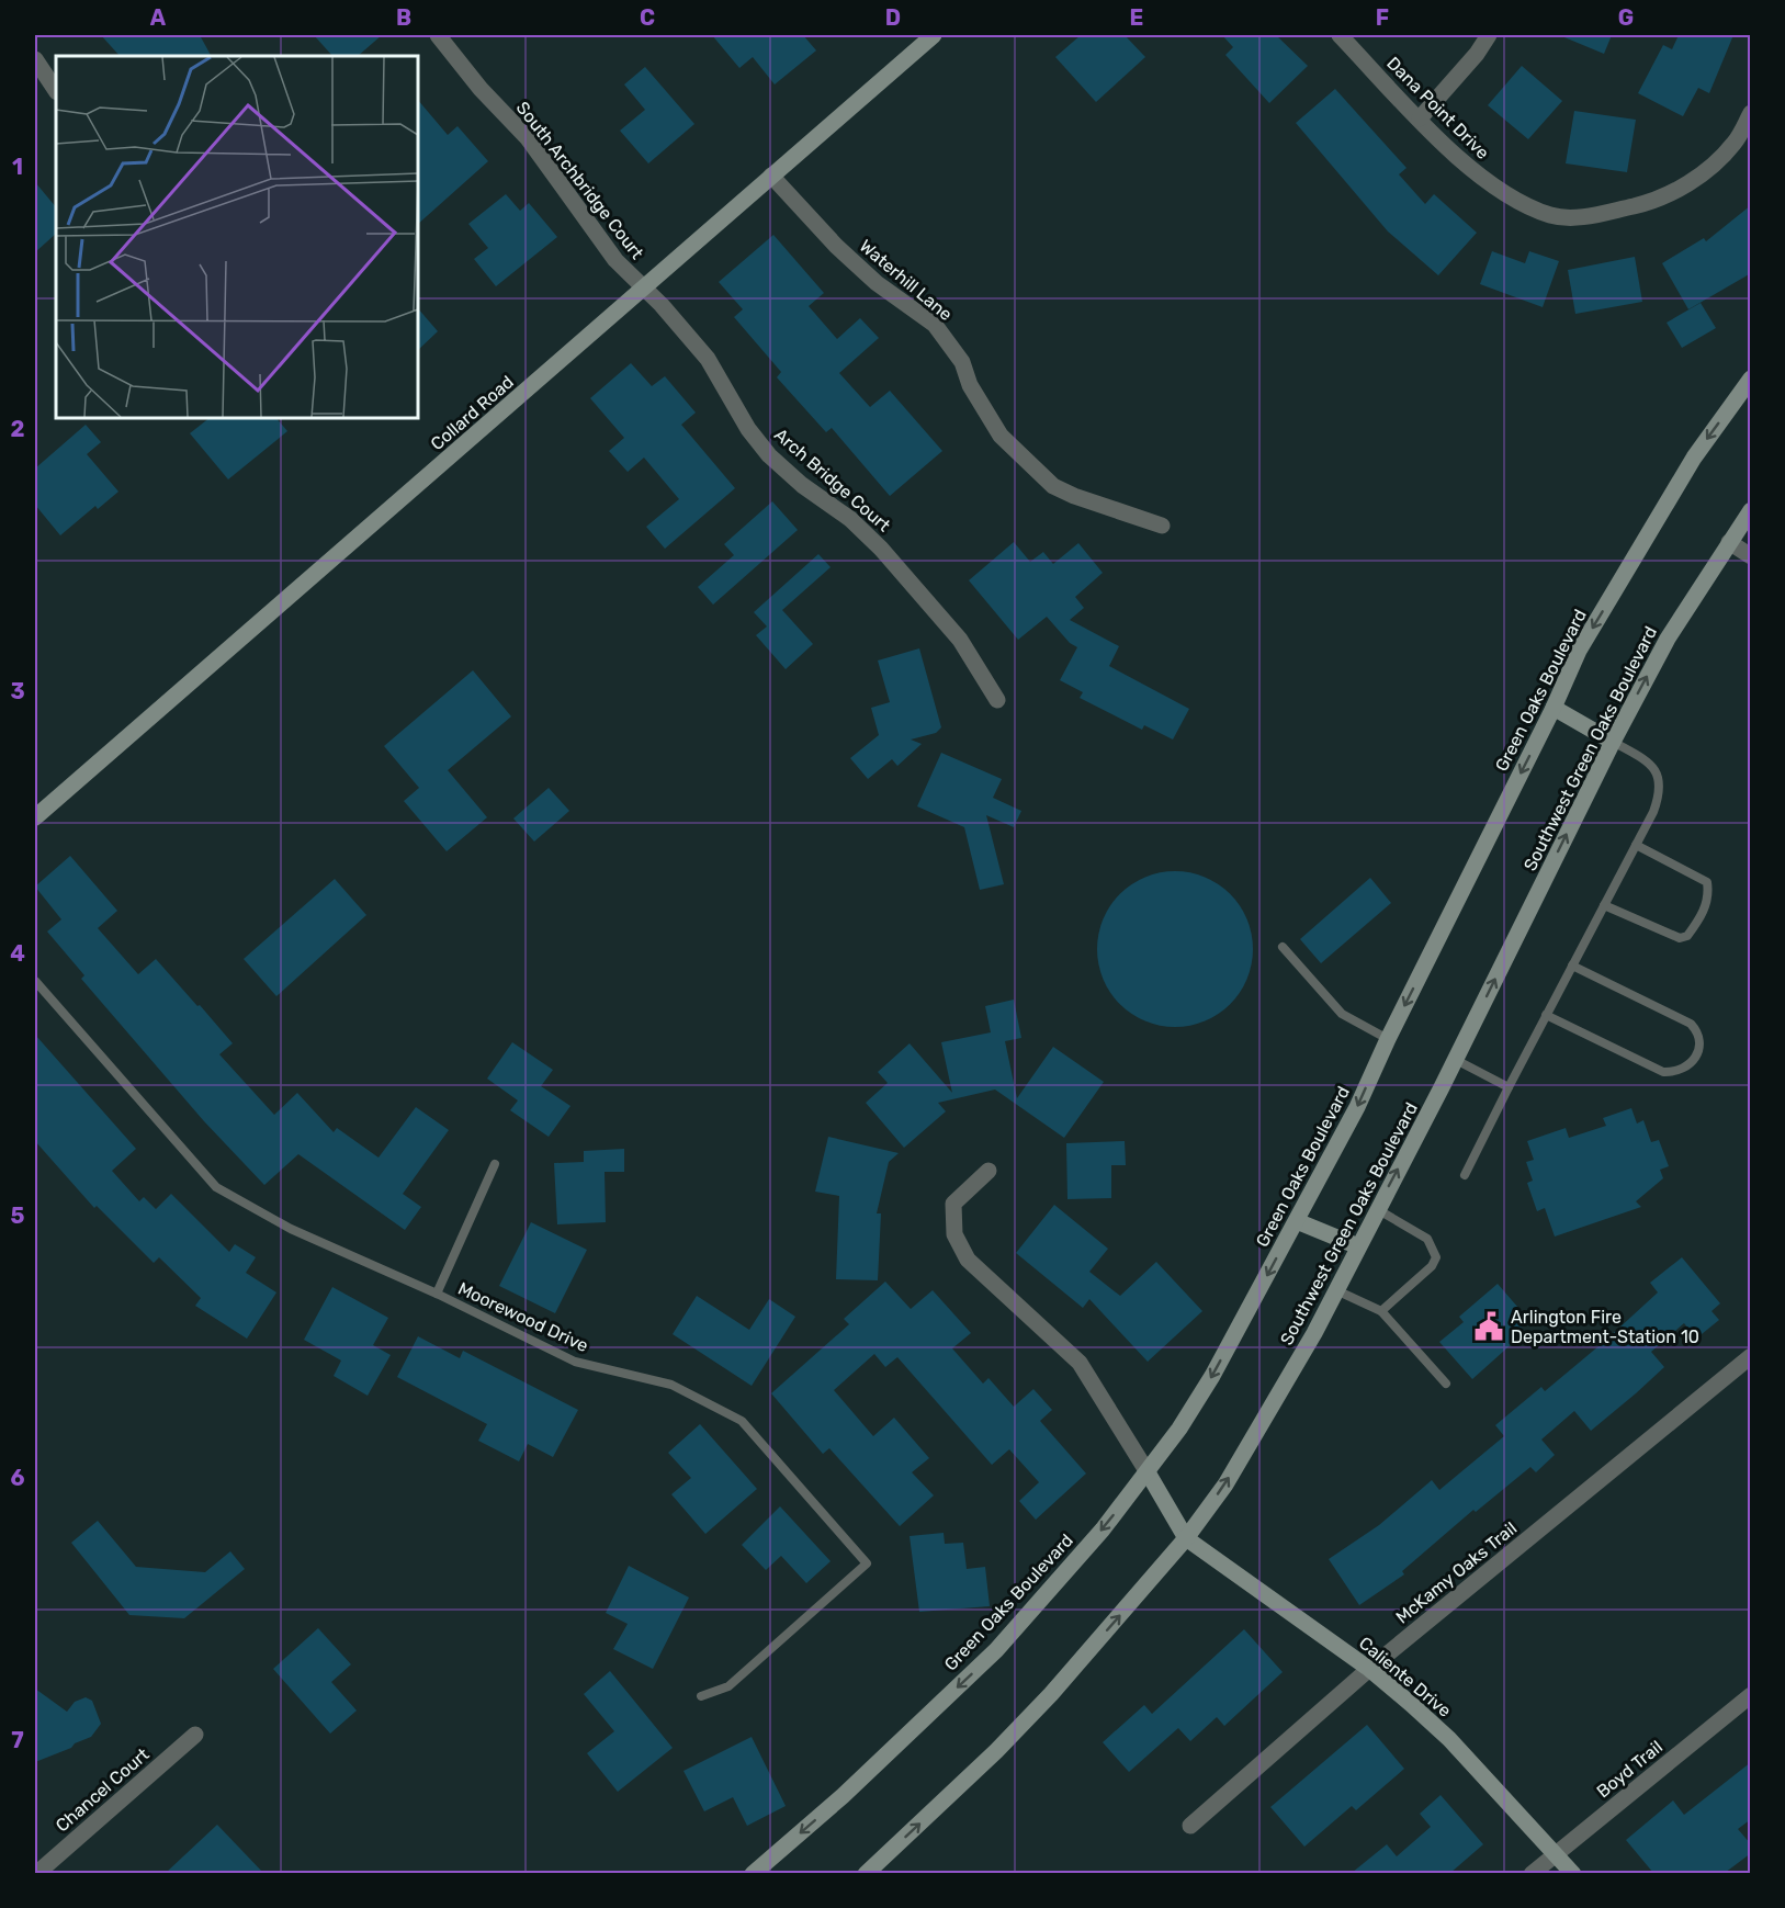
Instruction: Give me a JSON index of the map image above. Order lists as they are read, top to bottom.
{
  "streets": {
    "main road": [
      "Collard Road",
      "Green Oaks Boulevard",
      "Southwest Green Oaks Boulevard",
      "Caliente Drive"
    ],
    "street": [
      "Dana Point Drive",
      "South Archbridge Court",
      "Waterhill Lane",
      "Arch Bridge Court",
      "McKamy Oaks Trail",
      "Boyd Trail",
      "Chancel Court"
    ],
    "lane": ["Moorewood Drive"]
  },
  "crossings": [
    ["South Archbridge Court", "Collard Road"],
    ["South Archbridge Court", "Arch Bridge Court"],
    ["Waterhill Lane", "Collard Road"],
    ["Collard Road", "Arch Bridge Court"],
    ["Southwest Green Oaks Boulevard", "Caliente Drive"],
    ["McKamy Oaks Trail", "Caliente Drive"],
    ["Caliente Drive", "Boyd Trail"]
  ],
  "one_way": ["Green Oaks Boulevard", "Southwest Green Oaks Boulevard"],
  "places": {
    "public building": ["Arlington Fire Department-Station 10"]
  },
  "grid": {
    "columns": [
      "A",
      "B",
      "C",
      "D",
      "E",
      "F",
      "G"
    ],
    "rows": [
      "1",
      "2",
      "3",
      "4",
      "5",
      "6",
      "7"
    ]
  }
}
